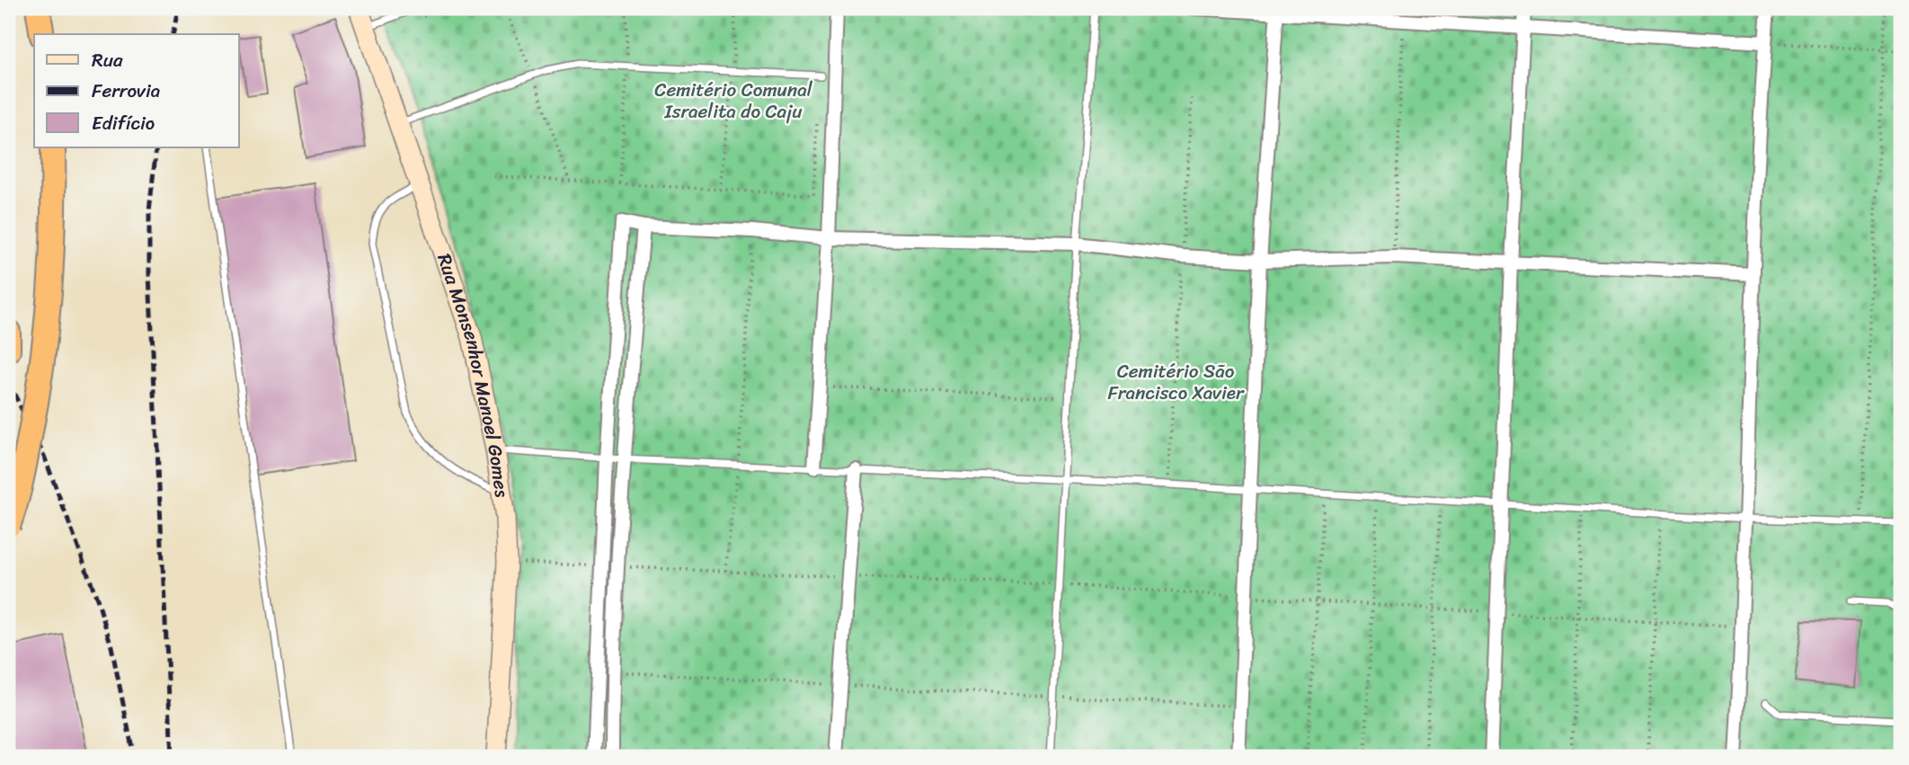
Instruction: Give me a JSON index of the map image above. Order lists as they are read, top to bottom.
{
  "streets": {
    "street": ["Rua Monsenhor Manoel Gomes"]
  },
  "parks": ["Cemitério Comunal Israelita do Caju", "Cemitério São Francisco Xavier"],
  "legend": ["Rua", "Ferrovia", "Edifício"]
}
